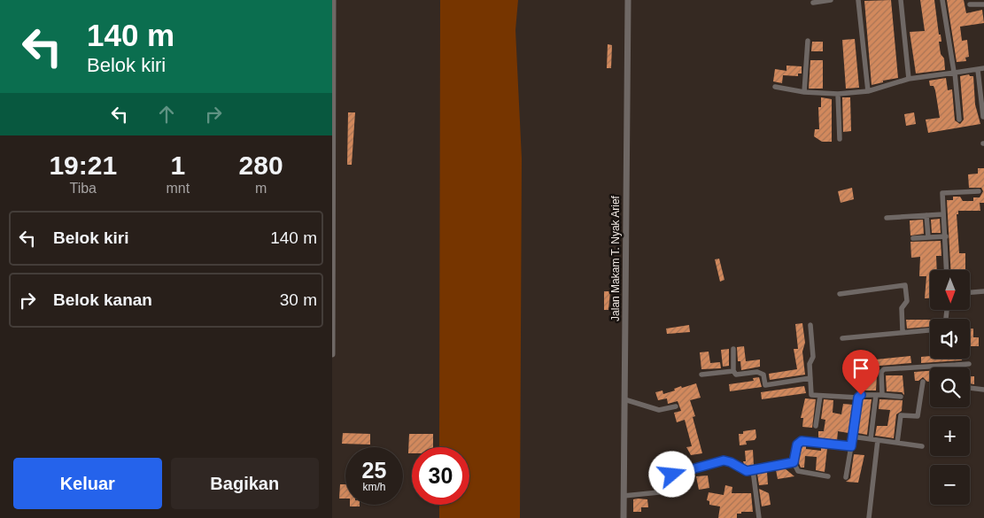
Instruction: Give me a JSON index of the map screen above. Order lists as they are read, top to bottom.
{
  "streets": {
    "street": ["Jalan Makam T. Nyak Arief"]
  },
  "north": "bottom",
  "page": {
    "turn": ["140 m", "Belok kiri"],
    "eta": [
      "19:21",
      "Tiba",
      "1",
      "mnt",
      "280",
      "m"
    ],
    "list": [
      {
        "name": "Belok kiri",
        "value": "140 m"
      },
      {
        "name": "Belok kanan",
        "value": "30 m"
      }
    ],
    "map_buttons": ["+", "−"],
    "speed": "25 km/h",
    "limit": "30",
    "buttons": ["Keluar", "Bagikan"]
  }
}
